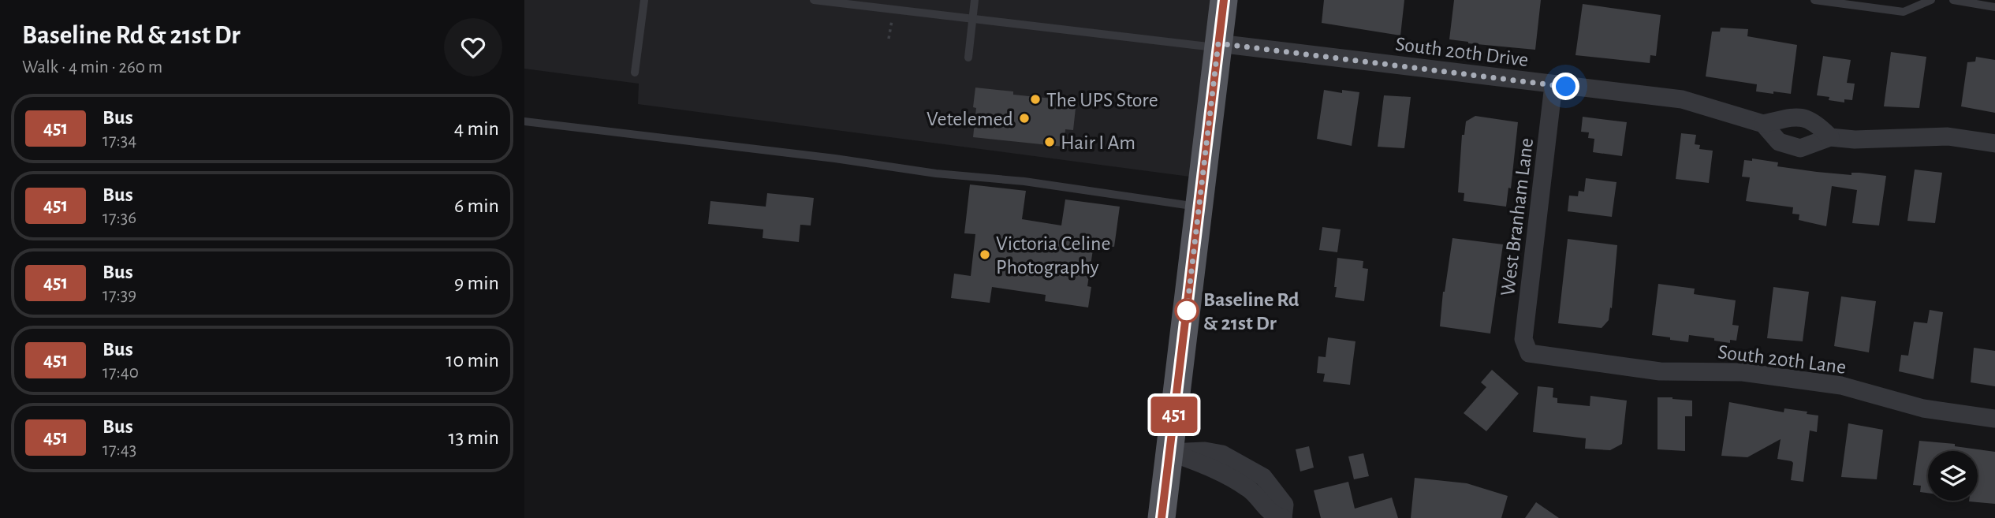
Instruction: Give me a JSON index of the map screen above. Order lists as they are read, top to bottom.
{
  "streets": {
    "street": ["South 20th Drive", "West Branham Lane", "South 20th Lane"]
  },
  "crossings": [
    ["South 20th Drive", "West Branham Lane"],
    ["West Branham Lane", "South 20th Lane"]
  ],
  "places": [
    "The UPS Store",
    "Vetelemed",
    "Hair I Am",
    "Victoria Celine Photography",
    "Baseline Rd & 21st Dr"
  ],
  "lines": ["bus line 451"],
  "page": {
    "heading": ["Baseline Rd & 21st Dr", "Walk · 4 min · 260 m"],
    "on_map": "451",
    "list": [
      {
        "mark": "451",
        "name": "Bus",
        "note": "17:34",
        "value": "4 min"
      },
      {
        "mark": "451",
        "name": "Bus",
        "note": "17:36",
        "value": "6 min"
      },
      {
        "mark": "451",
        "name": "Bus",
        "note": "17:39",
        "value": "9 min"
      },
      {
        "mark": "451",
        "name": "Bus",
        "note": "17:40",
        "value": "10 min"
      },
      {
        "mark": "451",
        "name": "Bus",
        "note": "17:43",
        "value": "13 min"
      }
    ]
  }
}
